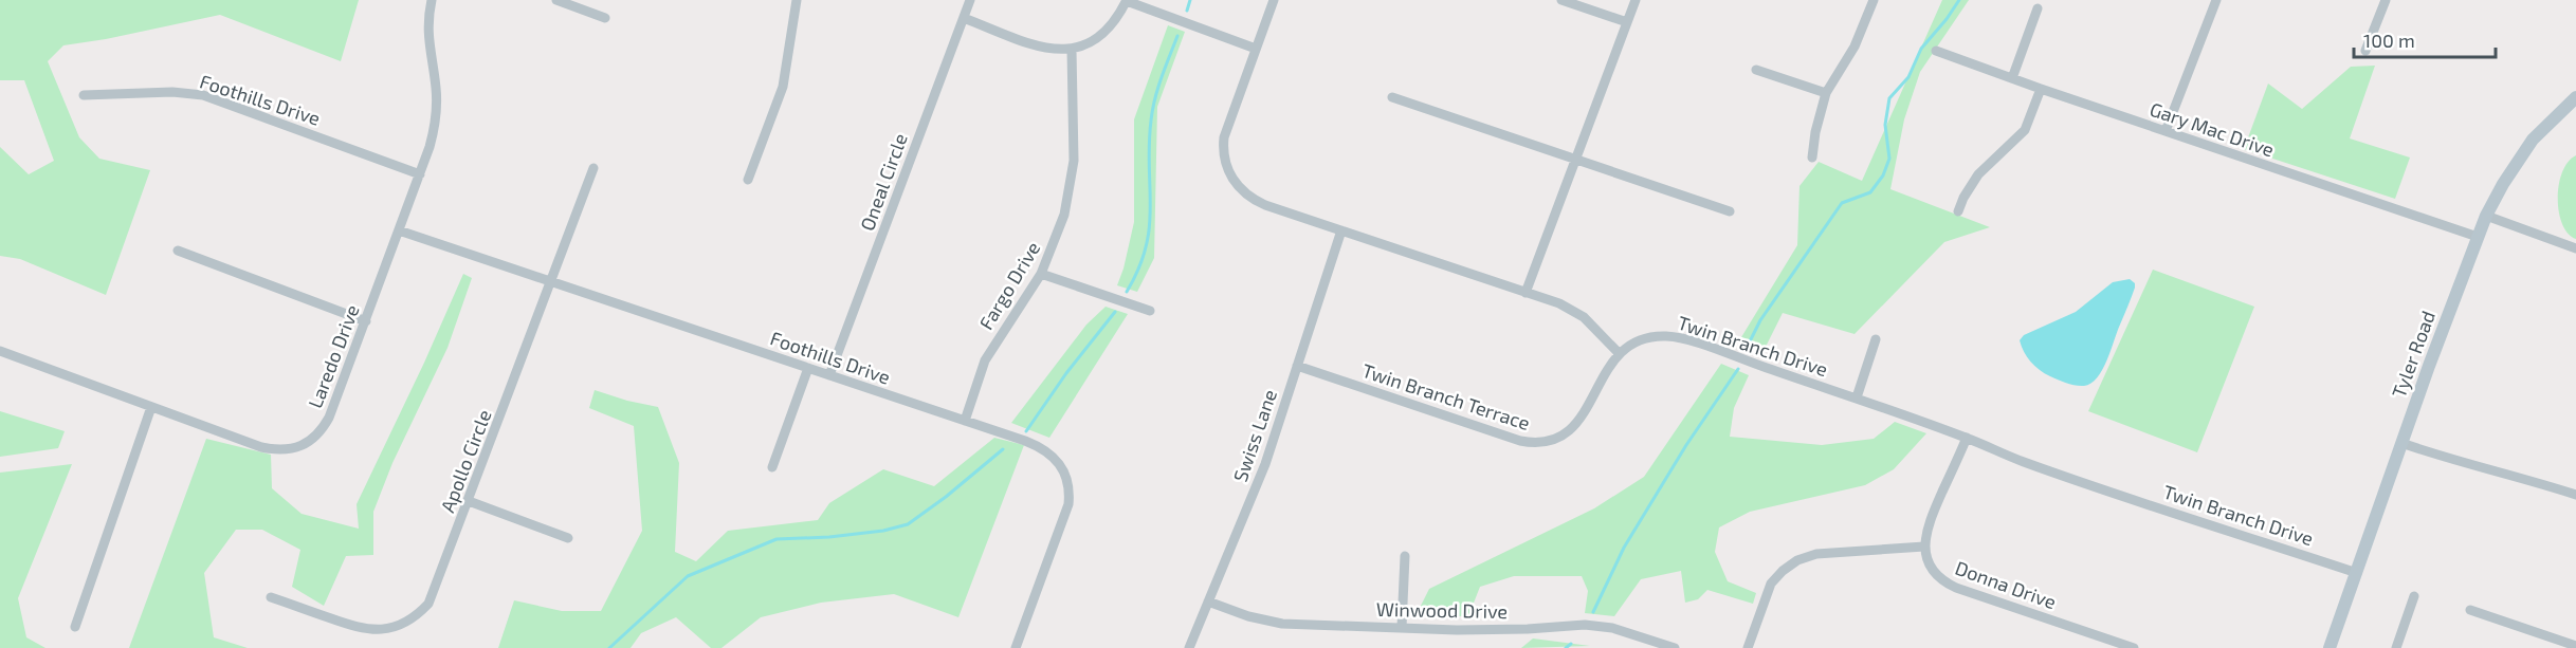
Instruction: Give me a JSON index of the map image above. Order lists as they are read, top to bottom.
{
  "streets": {
    "street": [
      "Foothills Drive",
      "Gary Mac Drive",
      "Oneal Circle",
      "Fargo Drive",
      "Twin Branch Drive",
      "Tyler Road",
      "Laredo Drive",
      "Twin Branch Terrace",
      "Swiss Lane",
      "Apollo Circle",
      "Donna Drive",
      "Winwood Drive"
    ]
  },
  "crossings": [
    ["Foothills Drive", "Oneal Circle"],
    ["Foothills Drive", "Fargo Drive"],
    ["Foothills Drive", "Laredo Drive"],
    ["Foothills Drive", "Apollo Circle"],
    ["Gary Mac Drive", "Tyler Road"],
    ["Twin Branch Drive", "Tyler Road"],
    ["Twin Branch Drive", "Twin Branch Terrace"],
    ["Twin Branch Terrace", "Swiss Lane"],
    ["Swiss Lane", "Winwood Drive"]
  ],
  "scale_bar": "100 m"
}
